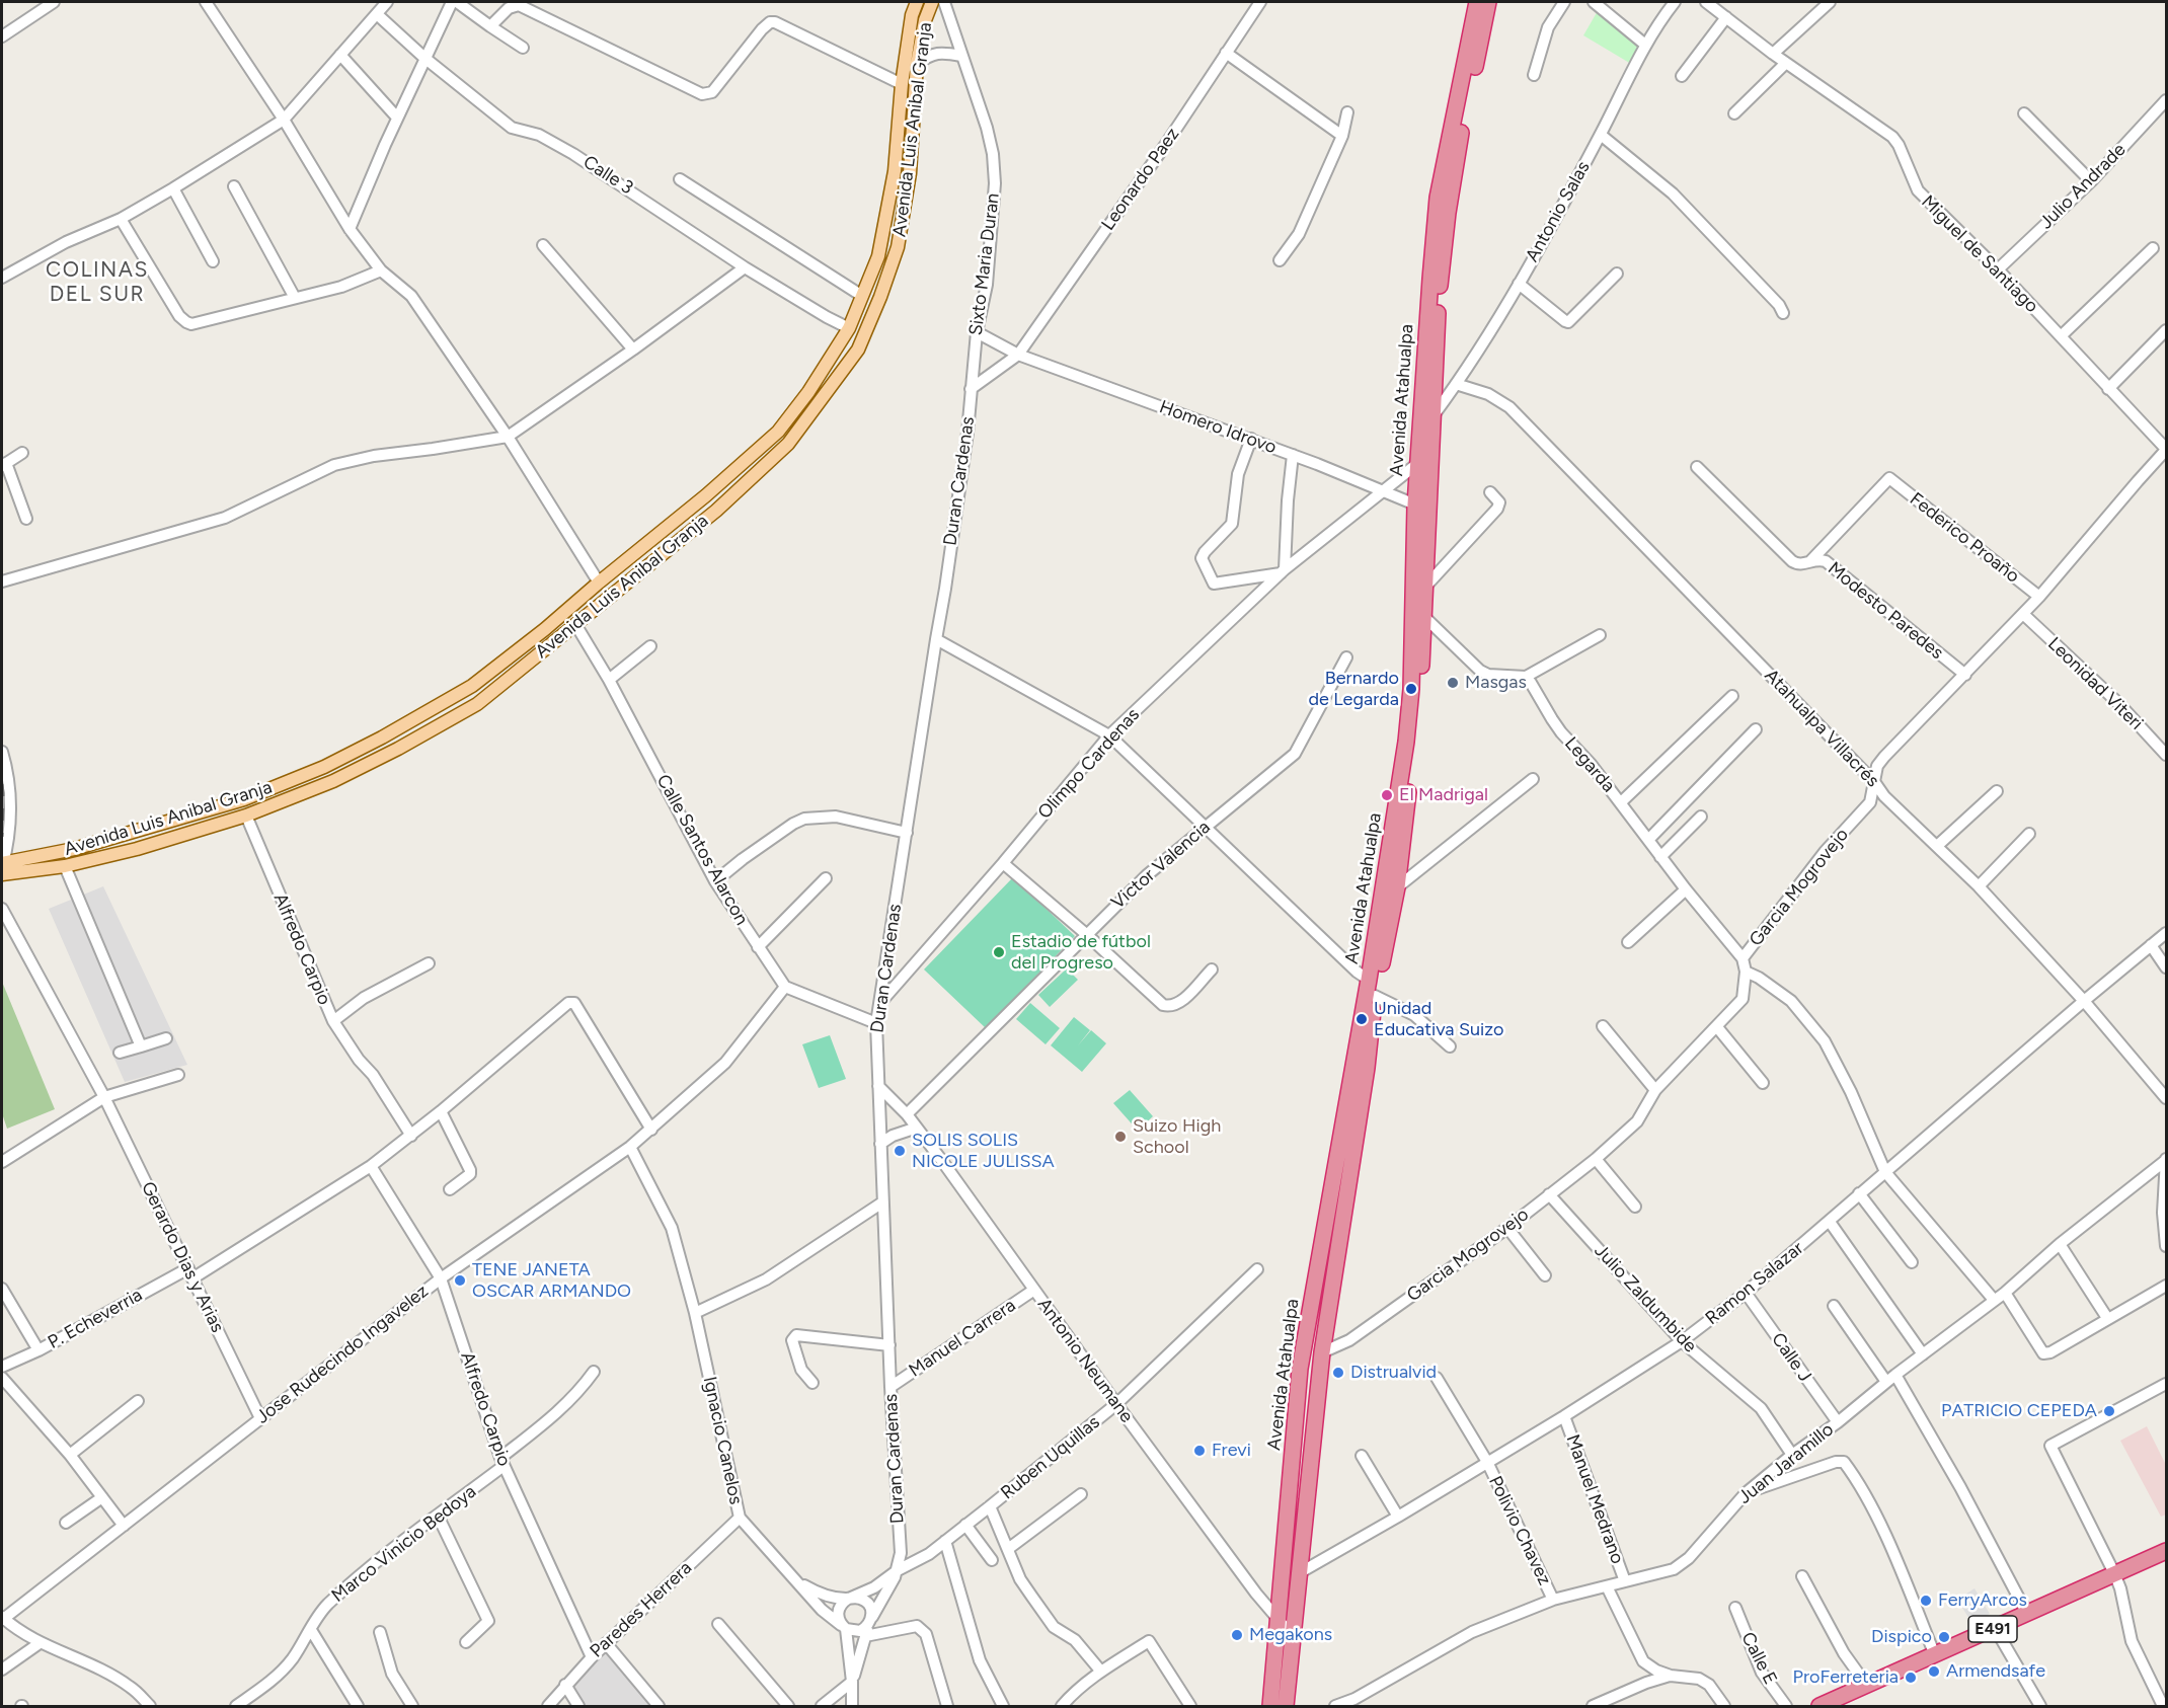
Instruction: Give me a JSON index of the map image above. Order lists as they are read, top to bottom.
{
  "streets": {
    "highway": ["Avenida Atahualpa", "E491"],
    "main road": ["Avenida Luis Anibal Granja"],
    "street": [
      "Calle 3",
      "Leonardo Paez",
      "Julio Andrade",
      "Antonio Salas",
      "Miguel de Santiago",
      "Sixto Maria Duran",
      "Homero Idrovo",
      "Duran Cardenas",
      "Federico Proaño",
      "Modesto Paredes",
      "Leonidad Viteri",
      "Atahualpa Villacrés",
      "Olimpo Cardenas",
      "Legarda",
      "Calle Santos Alarcon",
      "Victor Valencia",
      "Garcia Mogrovejo",
      "Alfredo Carpio",
      "Gerardo Dias y Arias",
      "Ramon Salazar",
      "Julio Zaldumbide",
      "P. Echeverria",
      "Manuel Carrera",
      "Jose Rudecindo Ingavelez",
      "Calle J",
      "Antonio Neumane",
      "Ignacio Canelos",
      "Ruben Uquillas",
      "Juan Jaramillo",
      "Manuel Medrano",
      "Polivio Chavez",
      "Marco Vinicio Bedoya",
      "Paredes Herrera",
      "Calle E"
    ]
  },
  "crossings": [
    ["Avenida Luis Anibal Granja", "Calle 3"],
    ["Avenida Luis Anibal Granja", "Calle Santos Alarcon"],
    ["Avenida Luis Anibal Granja", "Alfredo Carpio"],
    ["Leonardo Paez", "Homero Idrovo"],
    ["Julio Andrade", "Miguel de Santiago"],
    ["Antonio Salas", "Avenida Atahualpa"],
    ["Antonio Salas", "Atahualpa Villacrés"],
    ["Miguel de Santiago", "Garcia Mogrovejo"],
    ["Sixto Maria Duran", "Homero Idrovo"],
    ["Sixto Maria Duran", "Duran Cardenas"],
    ["Avenida Atahualpa", "Homero Idrovo"],
    ["Avenida Atahualpa", "Olimpo Cardenas"],
    ["Avenida Atahualpa", "Garcia Mogrovejo"],
    ["Avenida Atahualpa", "Ramon Salazar"],
    ["Avenida Atahualpa", "Antonio Neumane"],
    ["Homero Idrovo", "Olimpo Cardenas"],
    ["Duran Cardenas", "Olimpo Cardenas"],
    ["Duran Cardenas", "Manuel Carrera"],
    ["Duran Cardenas", "Antonio Neumane"],
    ["Duran Cardenas", "Ruben Uquillas"],
    ["Federico Proaño", "Modesto Paredes"],
    ["Federico Proaño", "Garcia Mogrovejo"],
    ["Modesto Paredes", "Garcia Mogrovejo"],
    ["Leonidad Viteri", "Garcia Mogrovejo"],
    ["Atahualpa Villacrés", "Garcia Mogrovejo"],
    ["Atahualpa Villacrés", "Ramon Salazar"],
    ["Legarda", "Garcia Mogrovejo"],
    ["Calle Santos Alarcon", "Jose Rudecindo Ingavelez"],
    ["Victor Valencia", "Antonio Neumane"],
    ["Garcia Mogrovejo", "Julio Zaldumbide"],
    ["Alfredo Carpio", "P. Echeverria"],
    ["Alfredo Carpio", "Jose Rudecindo Ingavelez"],
    ["Alfredo Carpio", "Marco Vinicio Bedoya"],
    ["Alfredo Carpio", "Paredes Herrera"],
    ["Gerardo Dias y Arias", "P. Echeverria"],
    ["Gerardo Dias y Arias", "Jose Rudecindo Ingavelez"],
    ["Ramon Salazar", "Julio Zaldumbide"],
    ["Ramon Salazar", "Calle J"],
    ["Ramon Salazar", "Manuel Medrano"],
    ["Ramon Salazar", "Polivio Chavez"],
    ["Julio Zaldumbide", "Juan Jaramillo"],
    ["P. Echeverria", "Jose Rudecindo Ingavelez"],
    ["Manuel Carrera", "Antonio Neumane"],
    ["Jose Rudecindo Ingavelez", "Ignacio Canelos"],
    ["Calle J", "Juan Jaramillo"],
    ["Antonio Neumane", "Ruben Uquillas"],
    ["Ignacio Canelos", "Paredes Herrera"],
    ["Juan Jaramillo", "Manuel Medrano"],
    ["Juan Jaramillo", "Polivio Chavez"]
  ],
  "districts": ["COLINAS DEL SUR"],
  "places": [
    "Masgas",
    "Bernardo de Legarda",
    "El Madrigal",
    "Estadio de fútbol del Progreso",
    "Unidad Educativa Suizo",
    "Suizo High School",
    "SOLIS SOLIS NICOLE JULISSA",
    "TENE JANETA OSCAR ARMANDO",
    "Distrualvid",
    "PATRICIO CEPEDA",
    "Frevi",
    "FerryArcos",
    "Megakons",
    "Dispico",
    "Armendsafe",
    "ProFerreteria"
  ]
}
